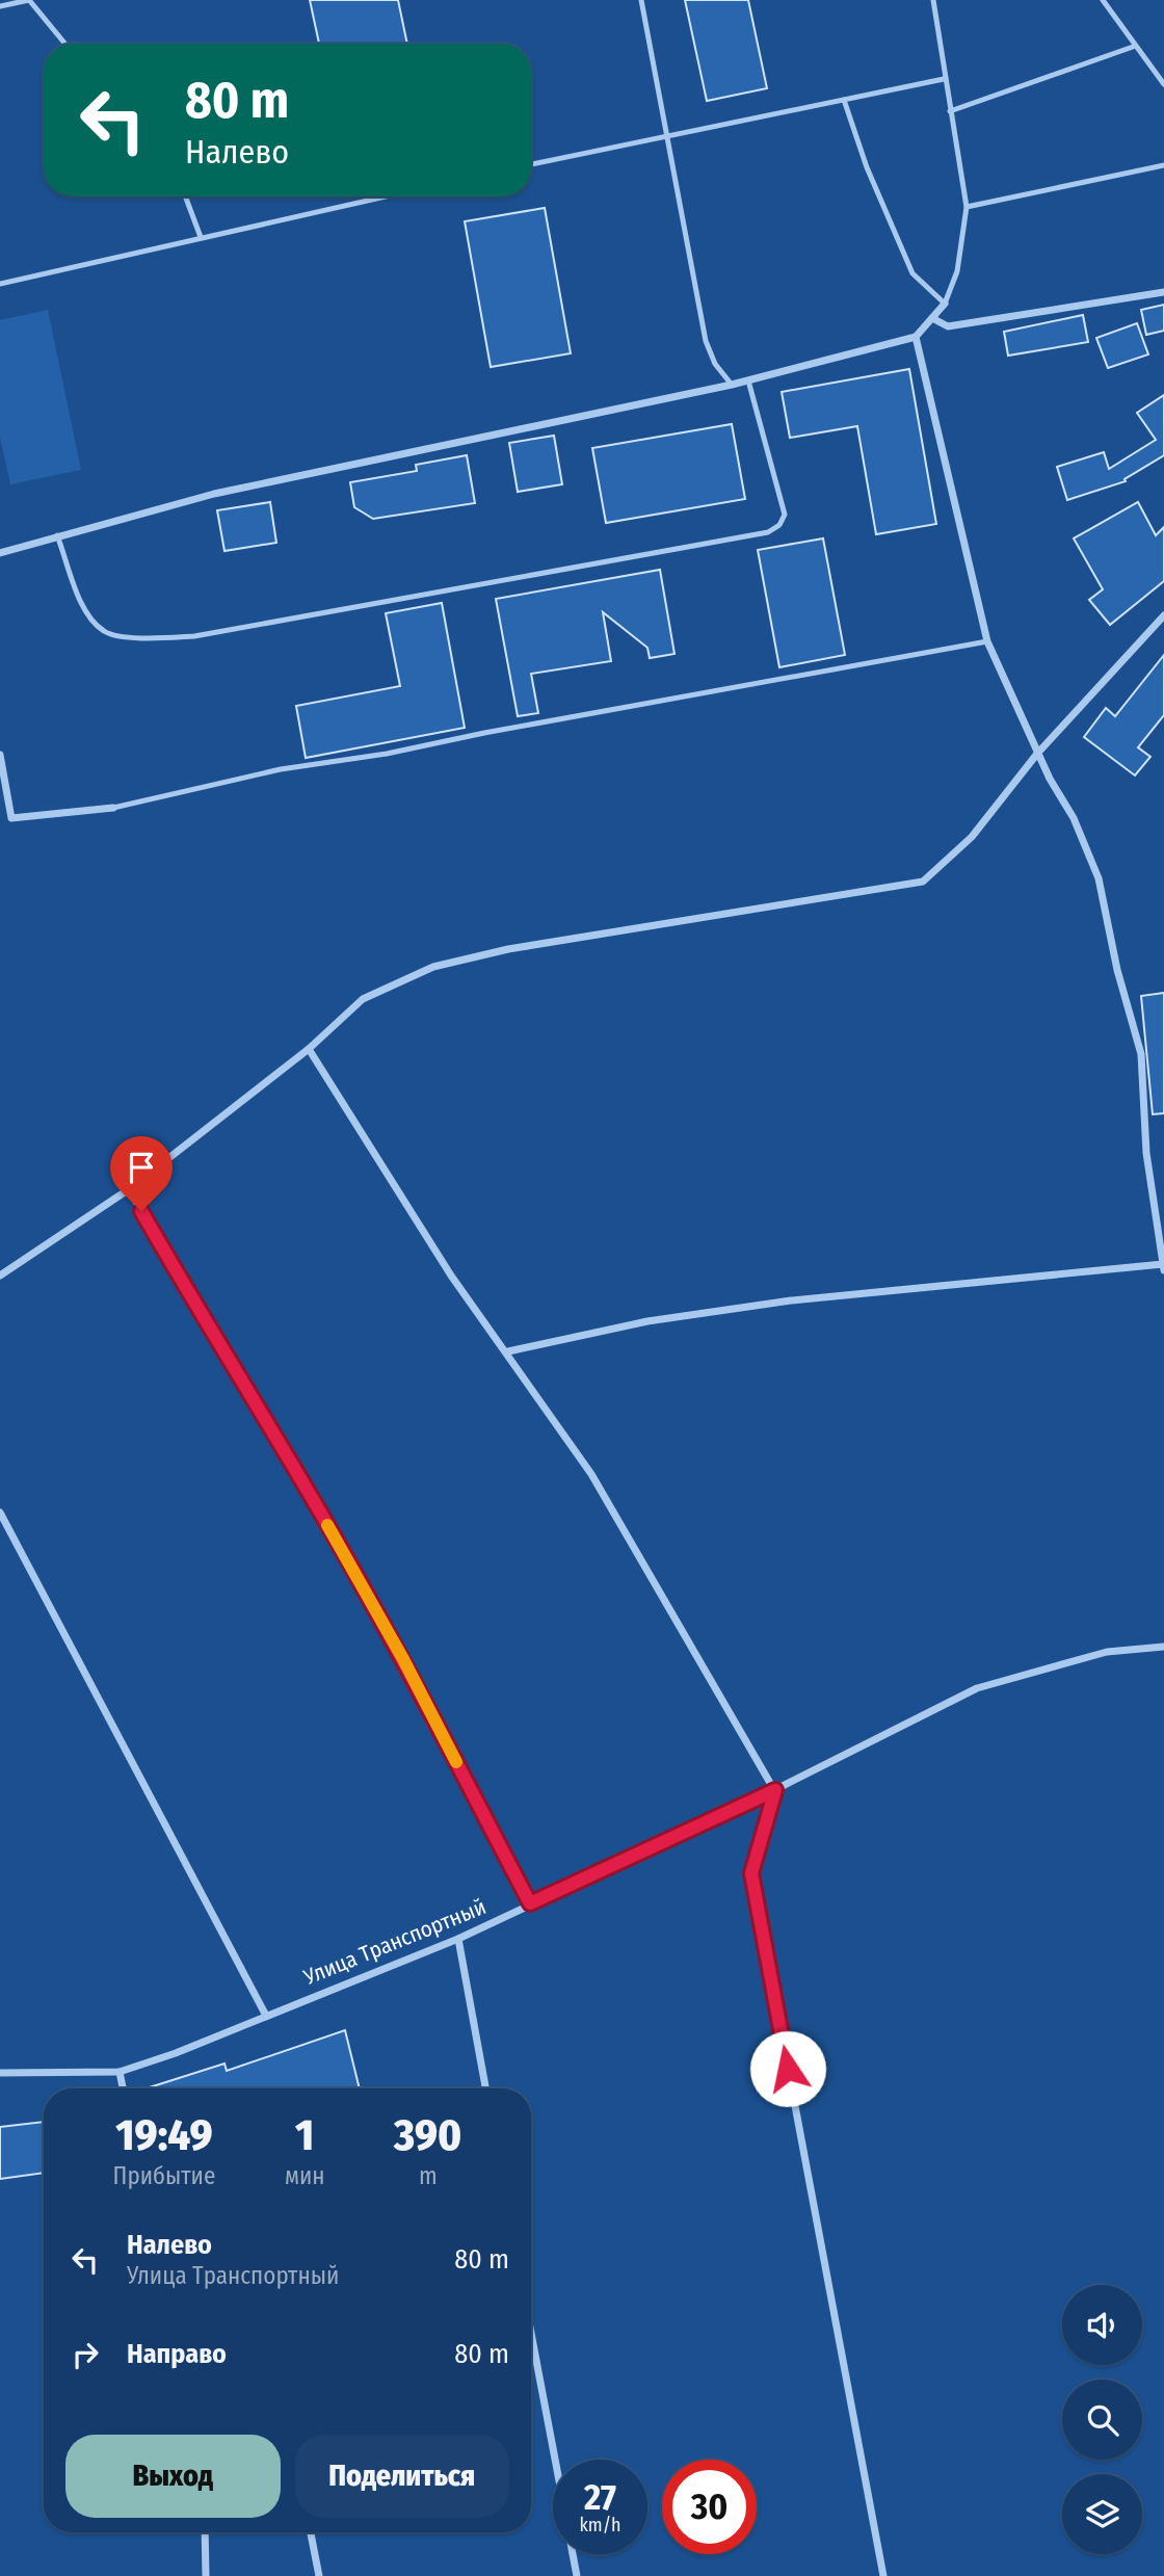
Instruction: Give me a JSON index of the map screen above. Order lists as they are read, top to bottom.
{
  "streets": {
    "street": ["Улица Транспортный"]
  },
  "page": {
    "turn": ["80 m", "Налево"],
    "eta": [
      "19:49",
      "Прибытие",
      "1",
      "мин",
      "390",
      "m"
    ],
    "list": [
      {
        "name": "Налево",
        "note": "Улица Транспортный",
        "value": "80 m"
      },
      {
        "name": "Направо",
        "value": "80 m"
      }
    ],
    "buttons": ["Выход", "Поделиться"],
    "speed": "27 km/h",
    "limit": "30"
  }
}
